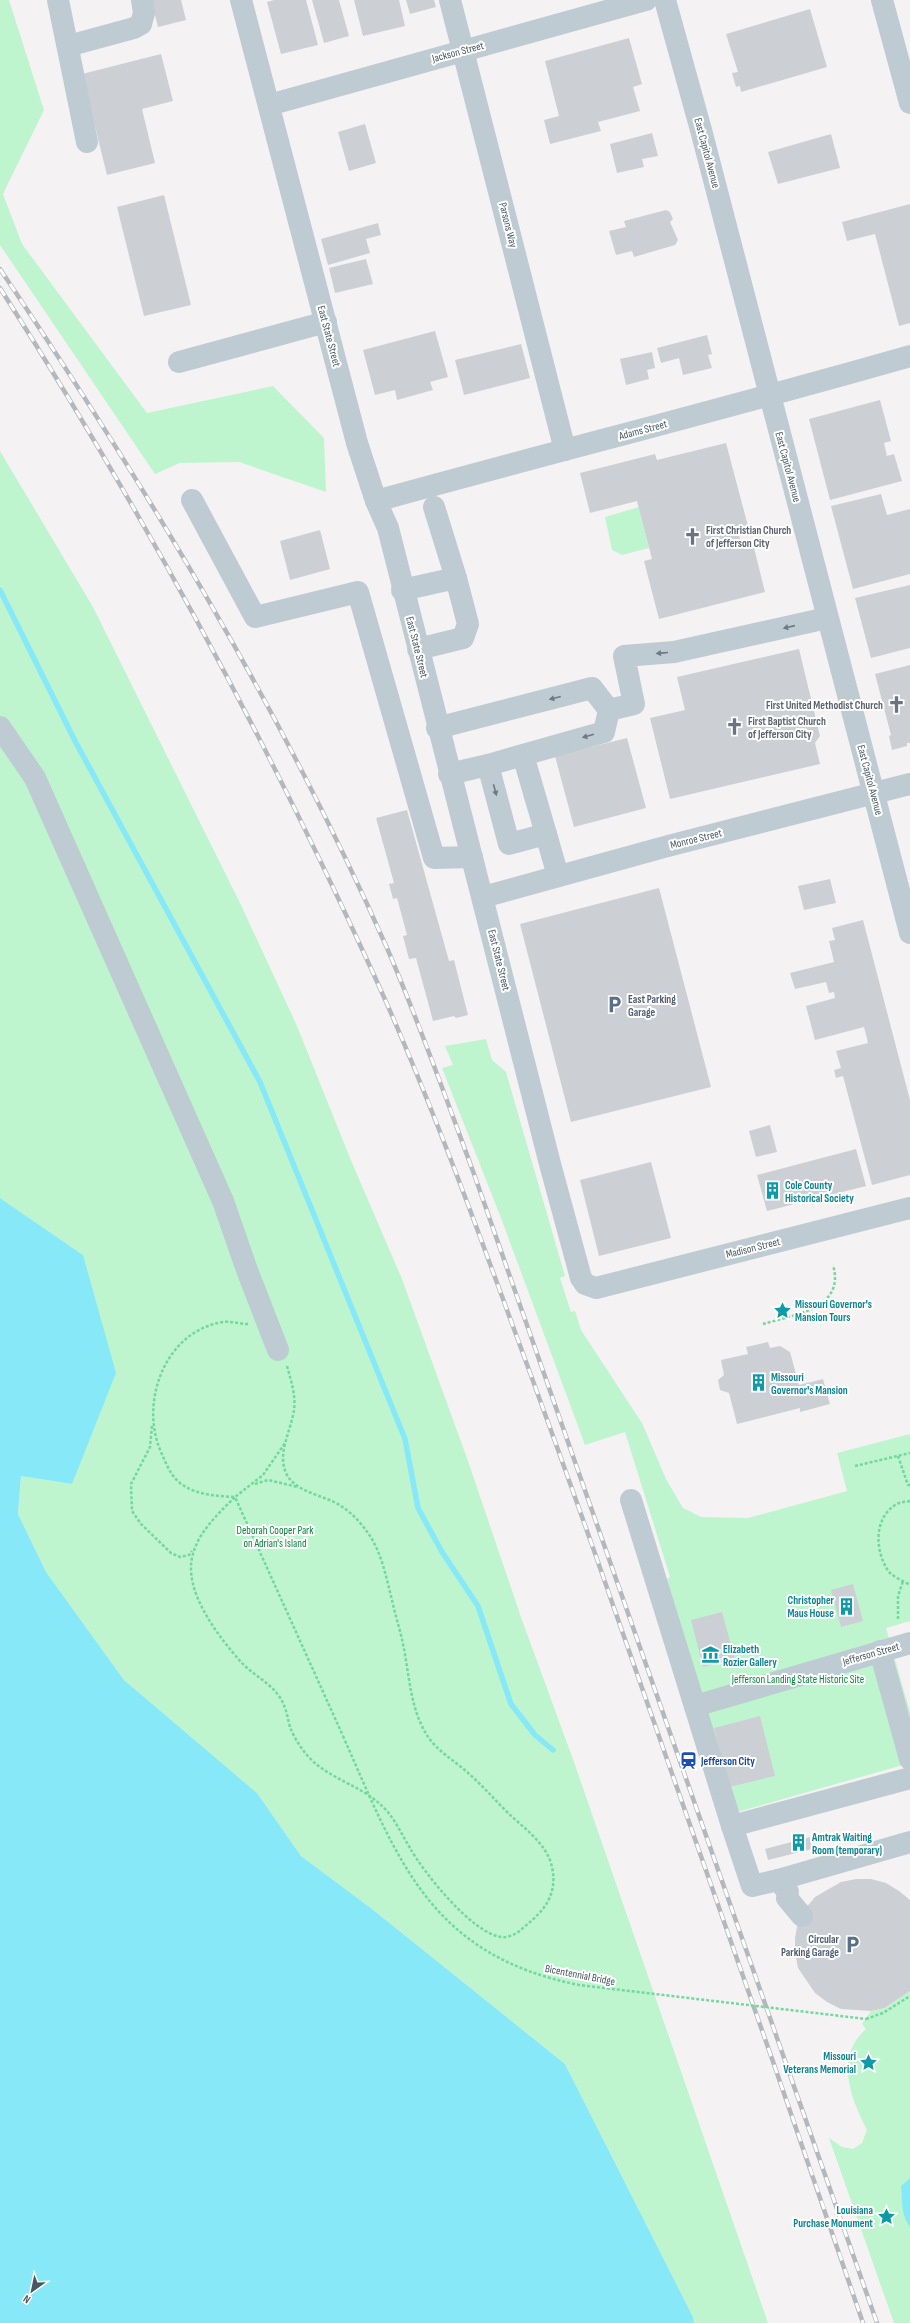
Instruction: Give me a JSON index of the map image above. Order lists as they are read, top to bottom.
{
  "streets": {
    "street": [
      "Jackson Street",
      "East Capitol Avenue",
      "Parsons Way",
      "East State Street",
      "Adams Street",
      "Monroe Street",
      "Madison Street",
      "Jefferson Street"
    ],
    "path": ["Bicentennial Bridge"]
  },
  "crossings": [
    ["Jackson Street", "Parsons Way"],
    ["Jackson Street", "East State Street"],
    ["East Capitol Avenue", "Adams Street"],
    ["East Capitol Avenue", "Monroe Street"],
    ["Parsons Way", "Adams Street"],
    ["East State Street", "Adams Street"],
    ["East State Street", "Monroe Street"],
    ["East State Street", "Madison Street"]
  ],
  "parks": ["Deborah Cooper Park on Adrian's Island", "Jefferson Landing State Historic Site"],
  "places": {
    "church": ["First Christian Church of Jefferson City", "First United Methodist Church", "First Baptist Church of Jefferson City"],
    "parking": ["East Parking Garage", "Circular Parking Garage"],
    "building": [
      "Cole County Historical Society",
      "Missouri Governor's Mansion",
      "Christopher Maus House",
      "Amtrak Waiting Room (temporary)"
    ],
    "place": ["Missouri Governor's Mansion Tours", "Missouri Veterans Memorial", "Louisiana Purchase Monument"],
    "museum": ["Elizabeth Rozier Gallery"],
    "station": ["Jefferson City"]
  },
  "north": "bottom left"
}
